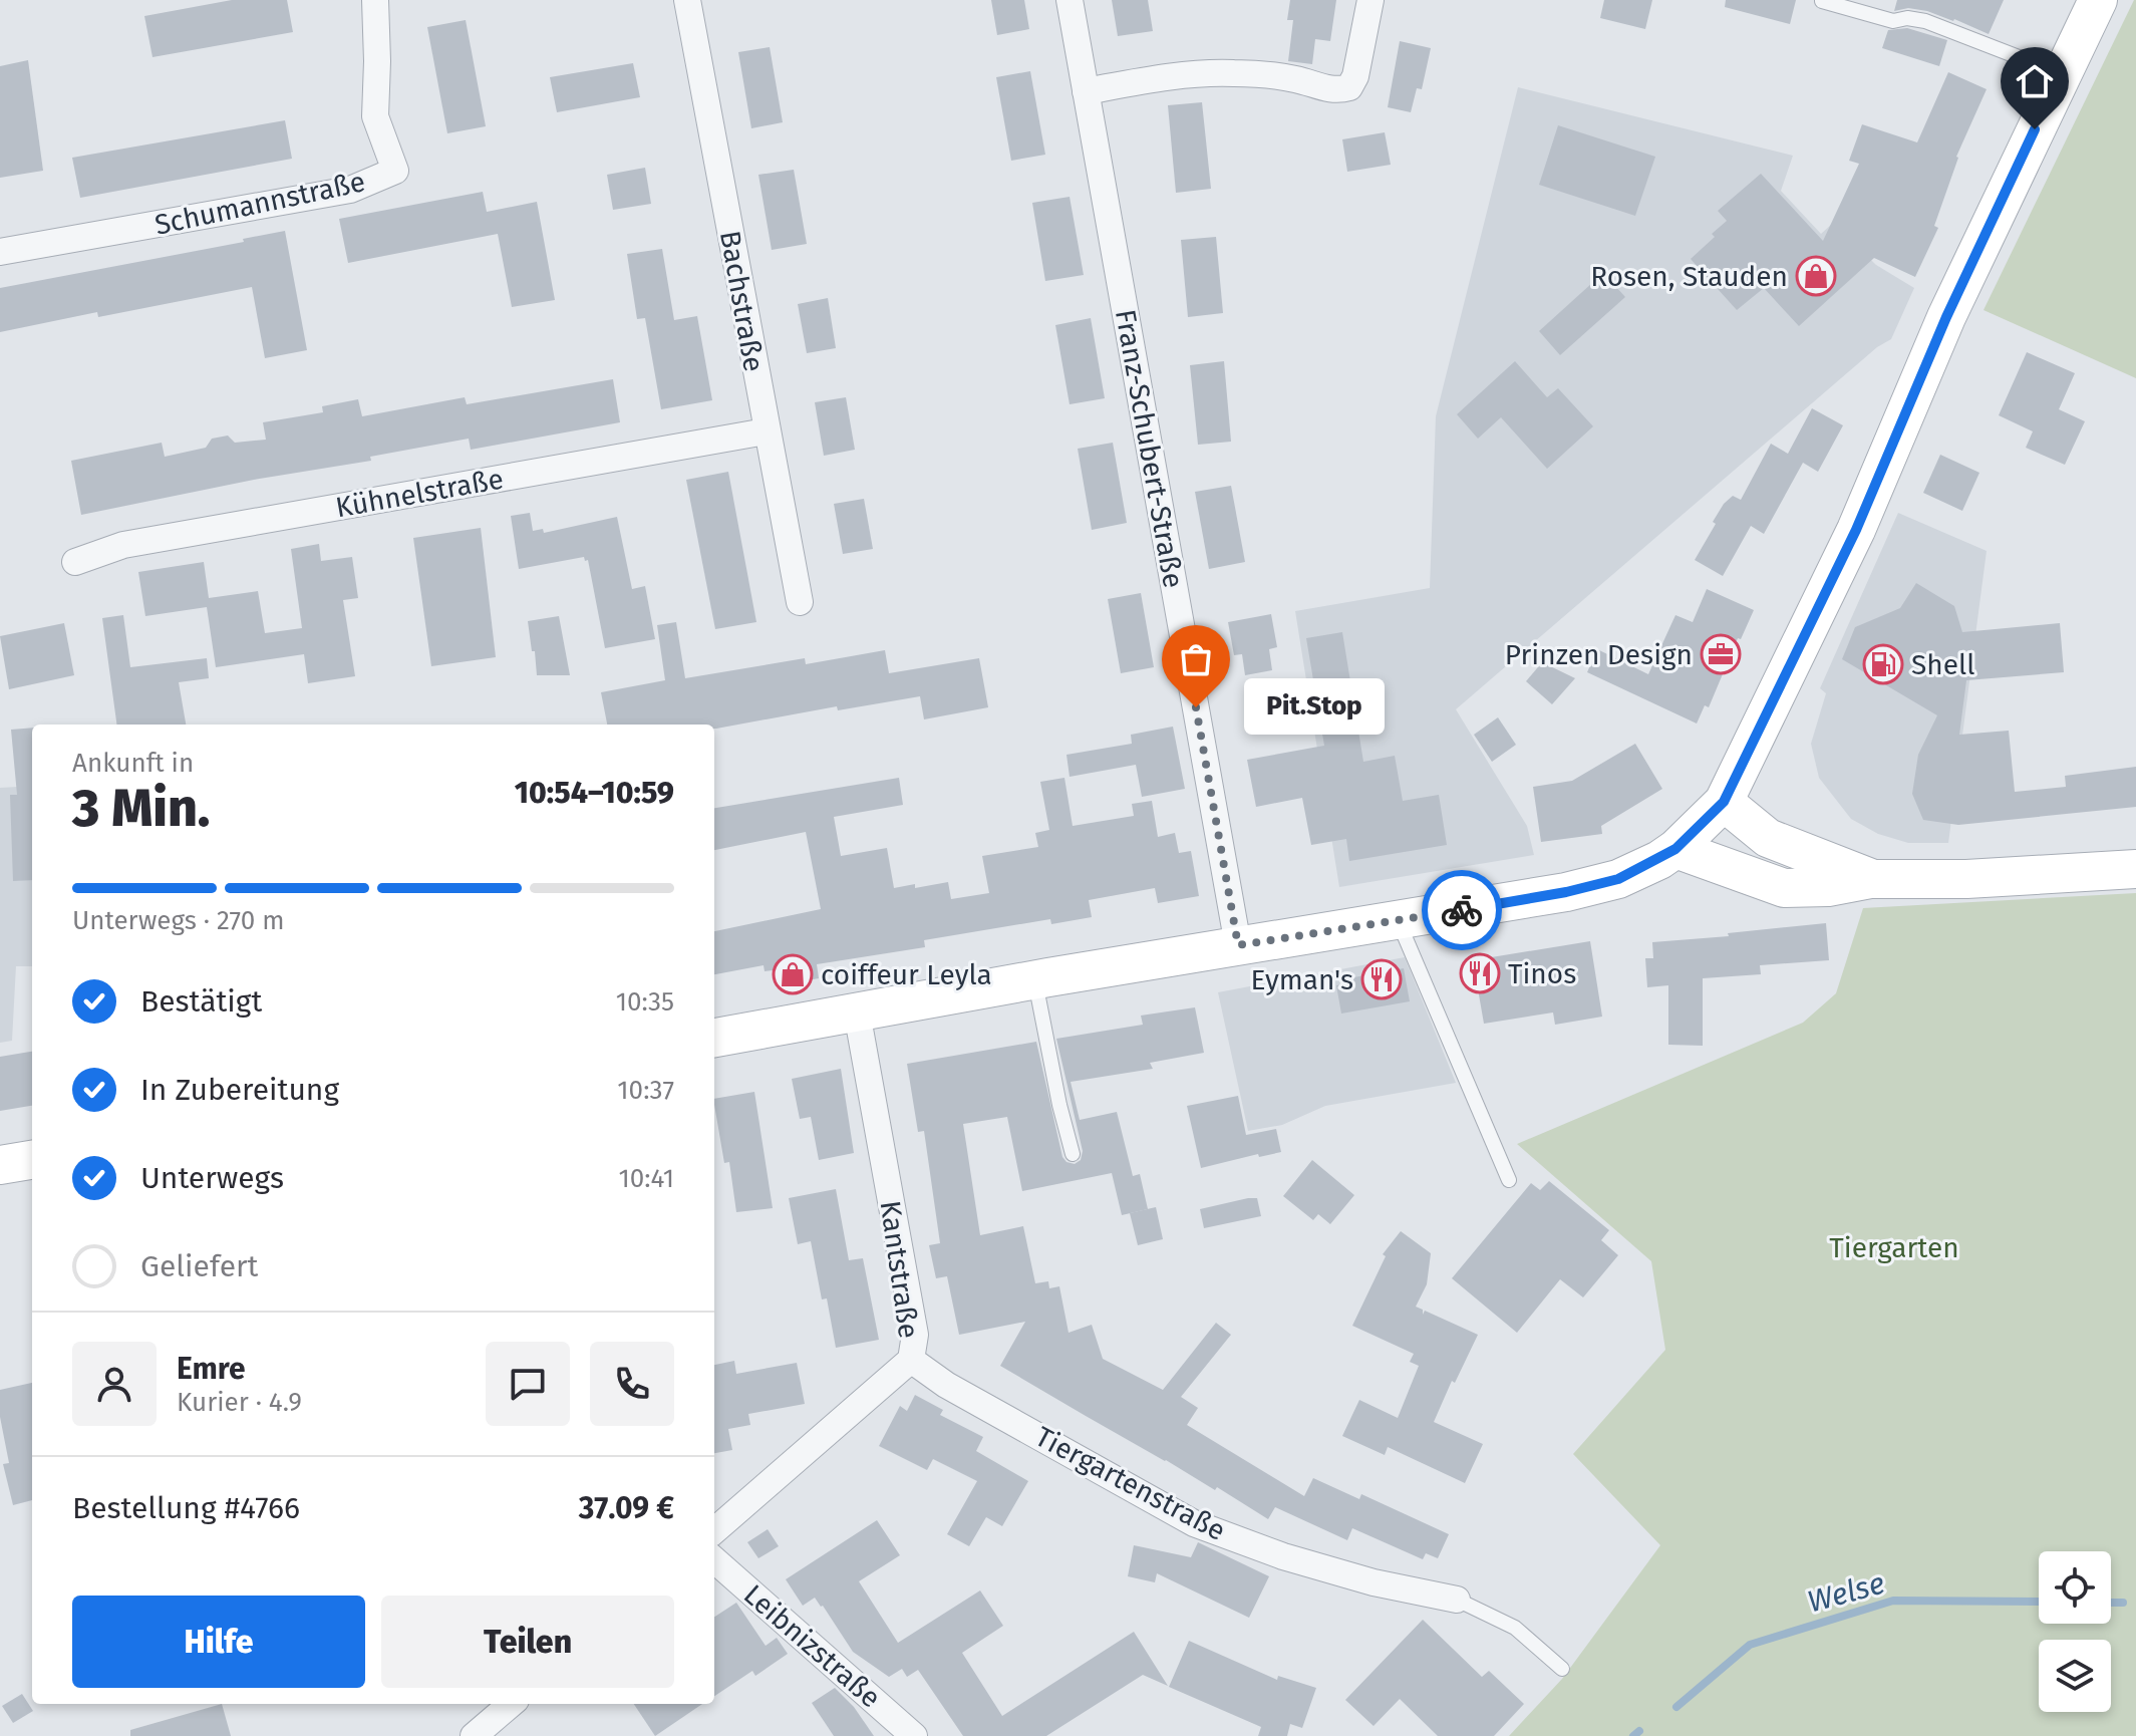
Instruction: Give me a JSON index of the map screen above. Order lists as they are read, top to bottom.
{
  "streets": {
    "street": [
      "Schumannstraße",
      "Bachstraße",
      "Franz-Schubert-Straße",
      "Kühnelstraße",
      "Kantstraße",
      "Tiergartenstraße",
      "Leibnizstraße"
    ]
  },
  "crossings": [
    ["Bachstraße", "Kühnelstraße"],
    ["Kantstraße", "Tiergartenstraße"]
  ],
  "water": ["Welse"],
  "parks": ["Tiergarten"],
  "places": {
    "shop": ["Rosen, Stauden", "coiffeur Leyla"],
    "office": ["Prinzen Design"],
    "fuel station": ["Shell"],
    "other": ["Pit.Stop"],
    "restaurant": ["Tinos", "Eyman's"]
  },
  "page": {
    "bubble": "Pit.Stop",
    "heading": ["3 Min.", "Ankunft in", "10:54–10:59"],
    "panel": [
      "Emre",
      "Kurier · 4.9",
      "Bestellung #4766",
      "37.09 €"
    ],
    "bar": "Unterwegs · 270 m",
    "list": [
      ["Bestätigt", "10:35"],
      ["In Zubereitung", "10:37"],
      ["Unterwegs", "10:41"],
      "Geliefert"
    ],
    "buttons": ["Hilfe", "Teilen"]
  }
}
